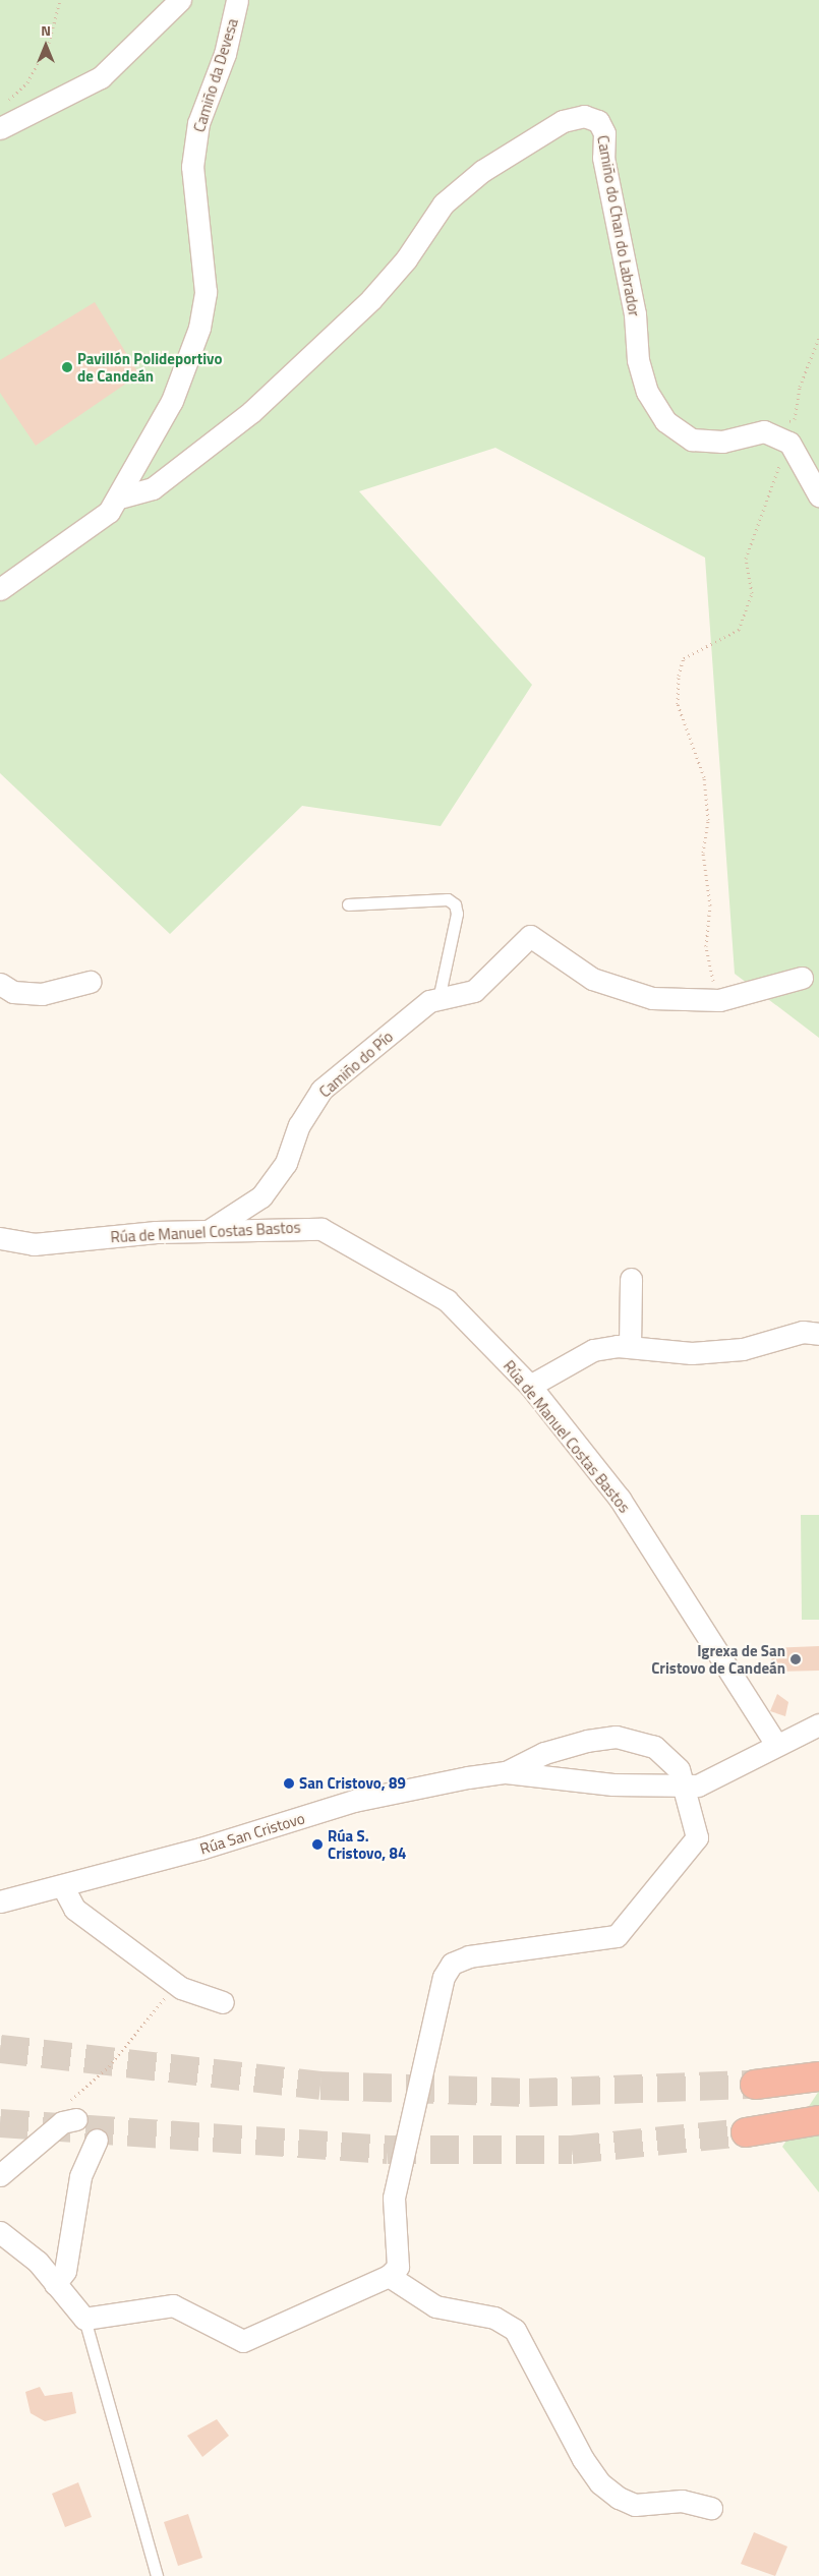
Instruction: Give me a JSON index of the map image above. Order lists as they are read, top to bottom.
{
  "streets": {
    "street": [
      "Camiño da Devesa",
      "Camiño do Chan do Labrador",
      "Camiño do Pío",
      "Rúa de Manuel Costas Bastos",
      "Rúa San Cristovo"
    ]
  },
  "crossings": [
    ["Camiño da Devesa", "Camiño do Chan do Labrador"],
    ["Camiño do Pío", "Rúa de Manuel Costas Bastos"],
    ["Rúa de Manuel Costas Bastos", "Rúa San Cristovo"]
  ],
  "places": [
    "Pavillón Polideportivo de Candeán",
    "Igrexa de San Cristovo de Candeán",
    "San Cristovo, 89",
    "Rúa S. Cristovo, 84"
  ],
  "north": "top"
}
